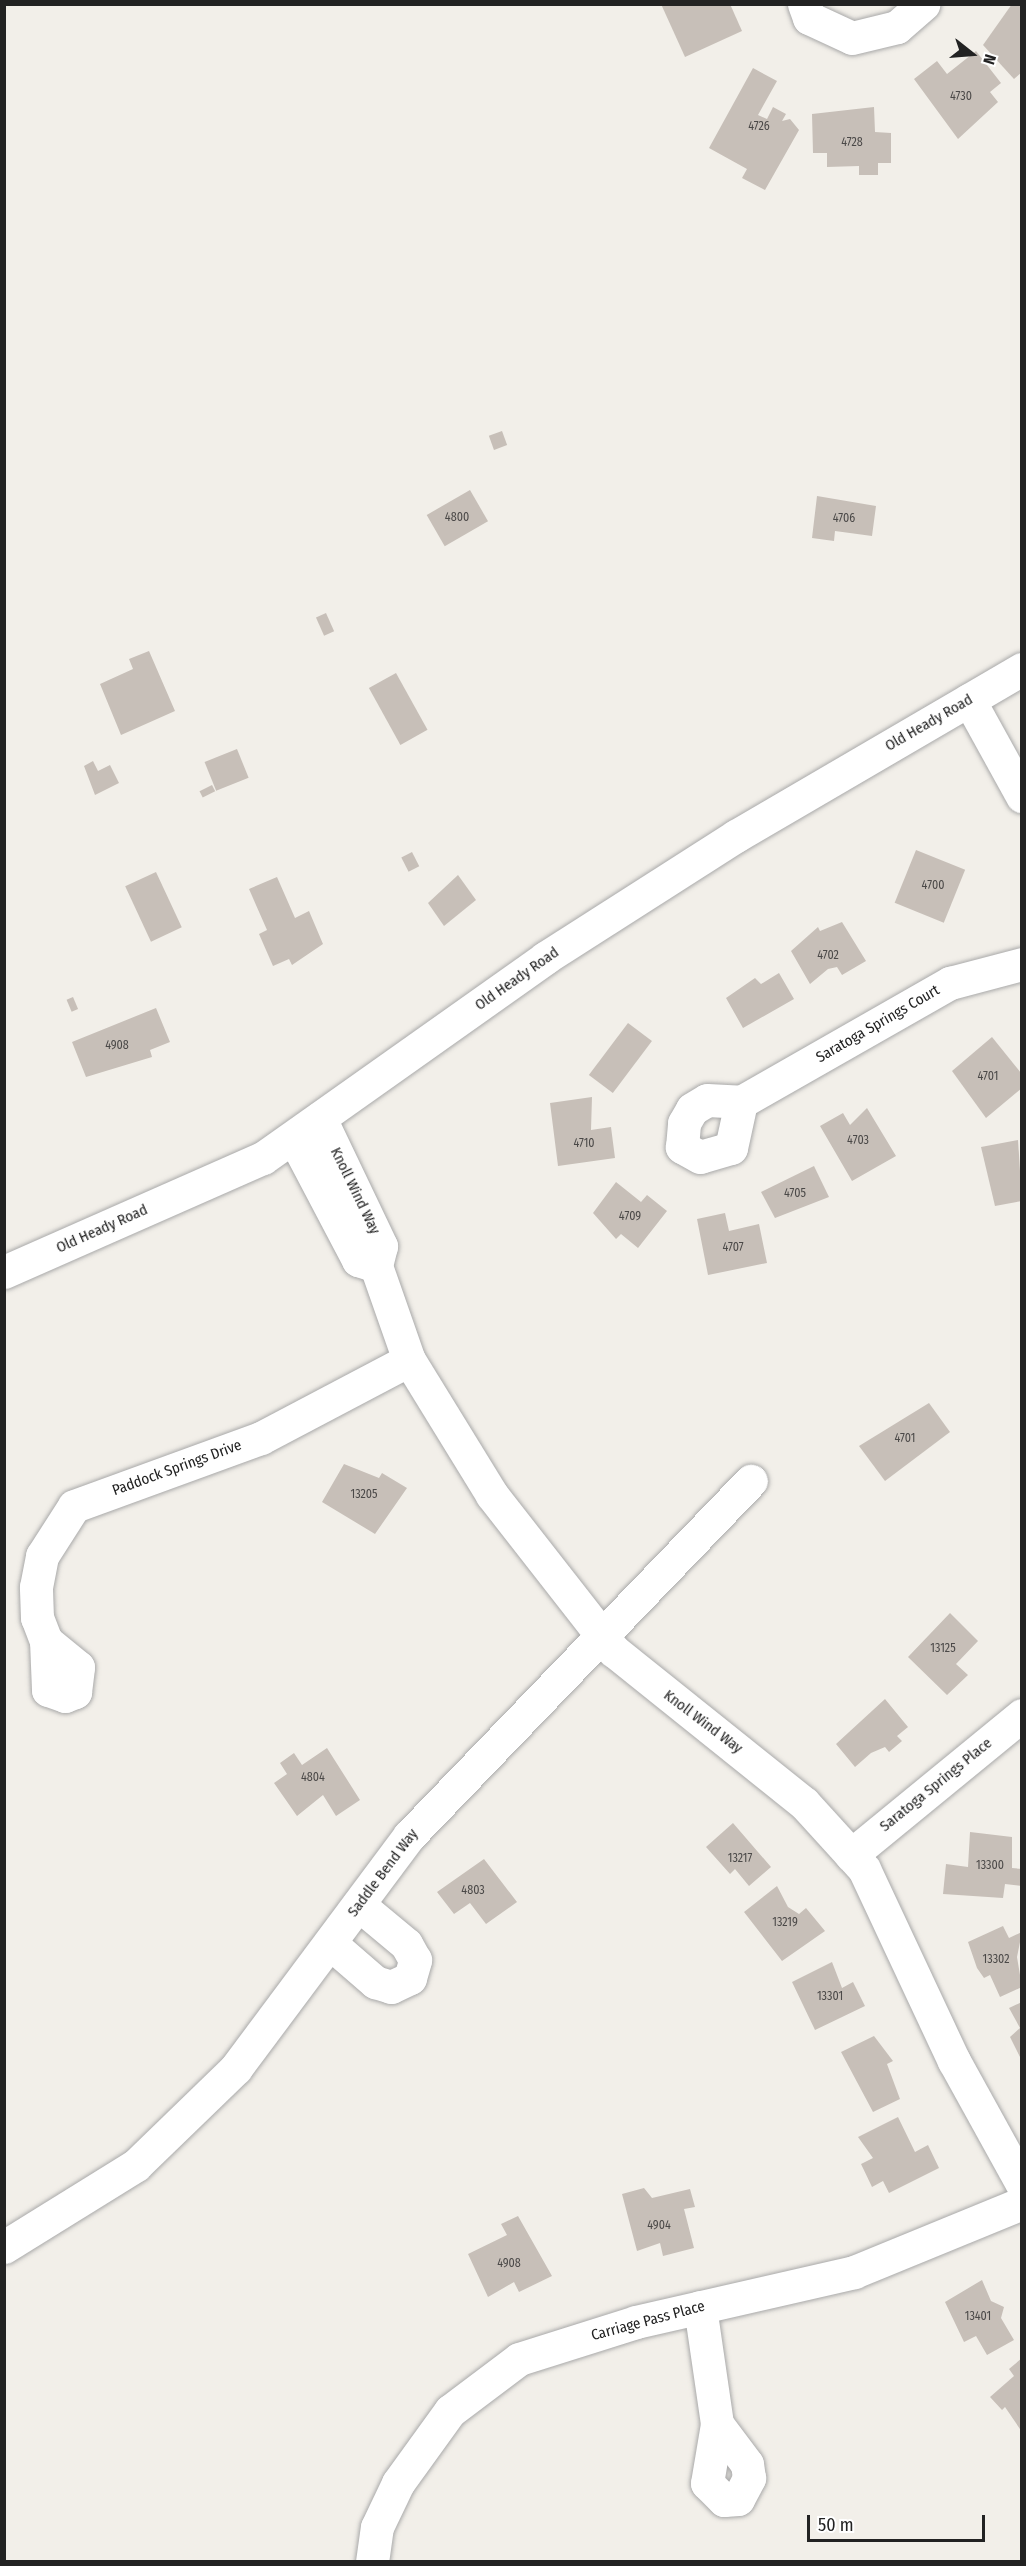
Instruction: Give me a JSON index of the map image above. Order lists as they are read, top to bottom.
{
  "streets": {
    "street": [
      "Old Heady Road",
      "Saratoga Springs Court",
      "Knoll Wind Way",
      "Paddock Springs Drive",
      "Saratoga Springs Place",
      "Saddle Bend Way",
      "Carriage Pass Place"
    ]
  },
  "crossings": [
    ["Old Heady Road", "Knoll Wind Way"],
    ["Knoll Wind Way", "Paddock Springs Drive"],
    ["Knoll Wind Way", "Saratoga Springs Place"],
    ["Knoll Wind Way", "Saddle Bend Way"]
  ],
  "house_numbers": [
    "4730",
    "4726",
    "4728",
    "4800",
    "4706",
    "4700",
    "4702",
    "4908",
    "4701",
    "4703",
    "4710",
    "4705",
    "4709",
    "4707",
    "4701",
    "13205",
    "13125",
    "4804",
    "13217",
    "13300",
    "4803",
    "13219",
    "13302",
    "13301",
    "4904",
    "4908",
    "13401"
  ],
  "scale_bar": "50 m",
  "north": "right"
}
